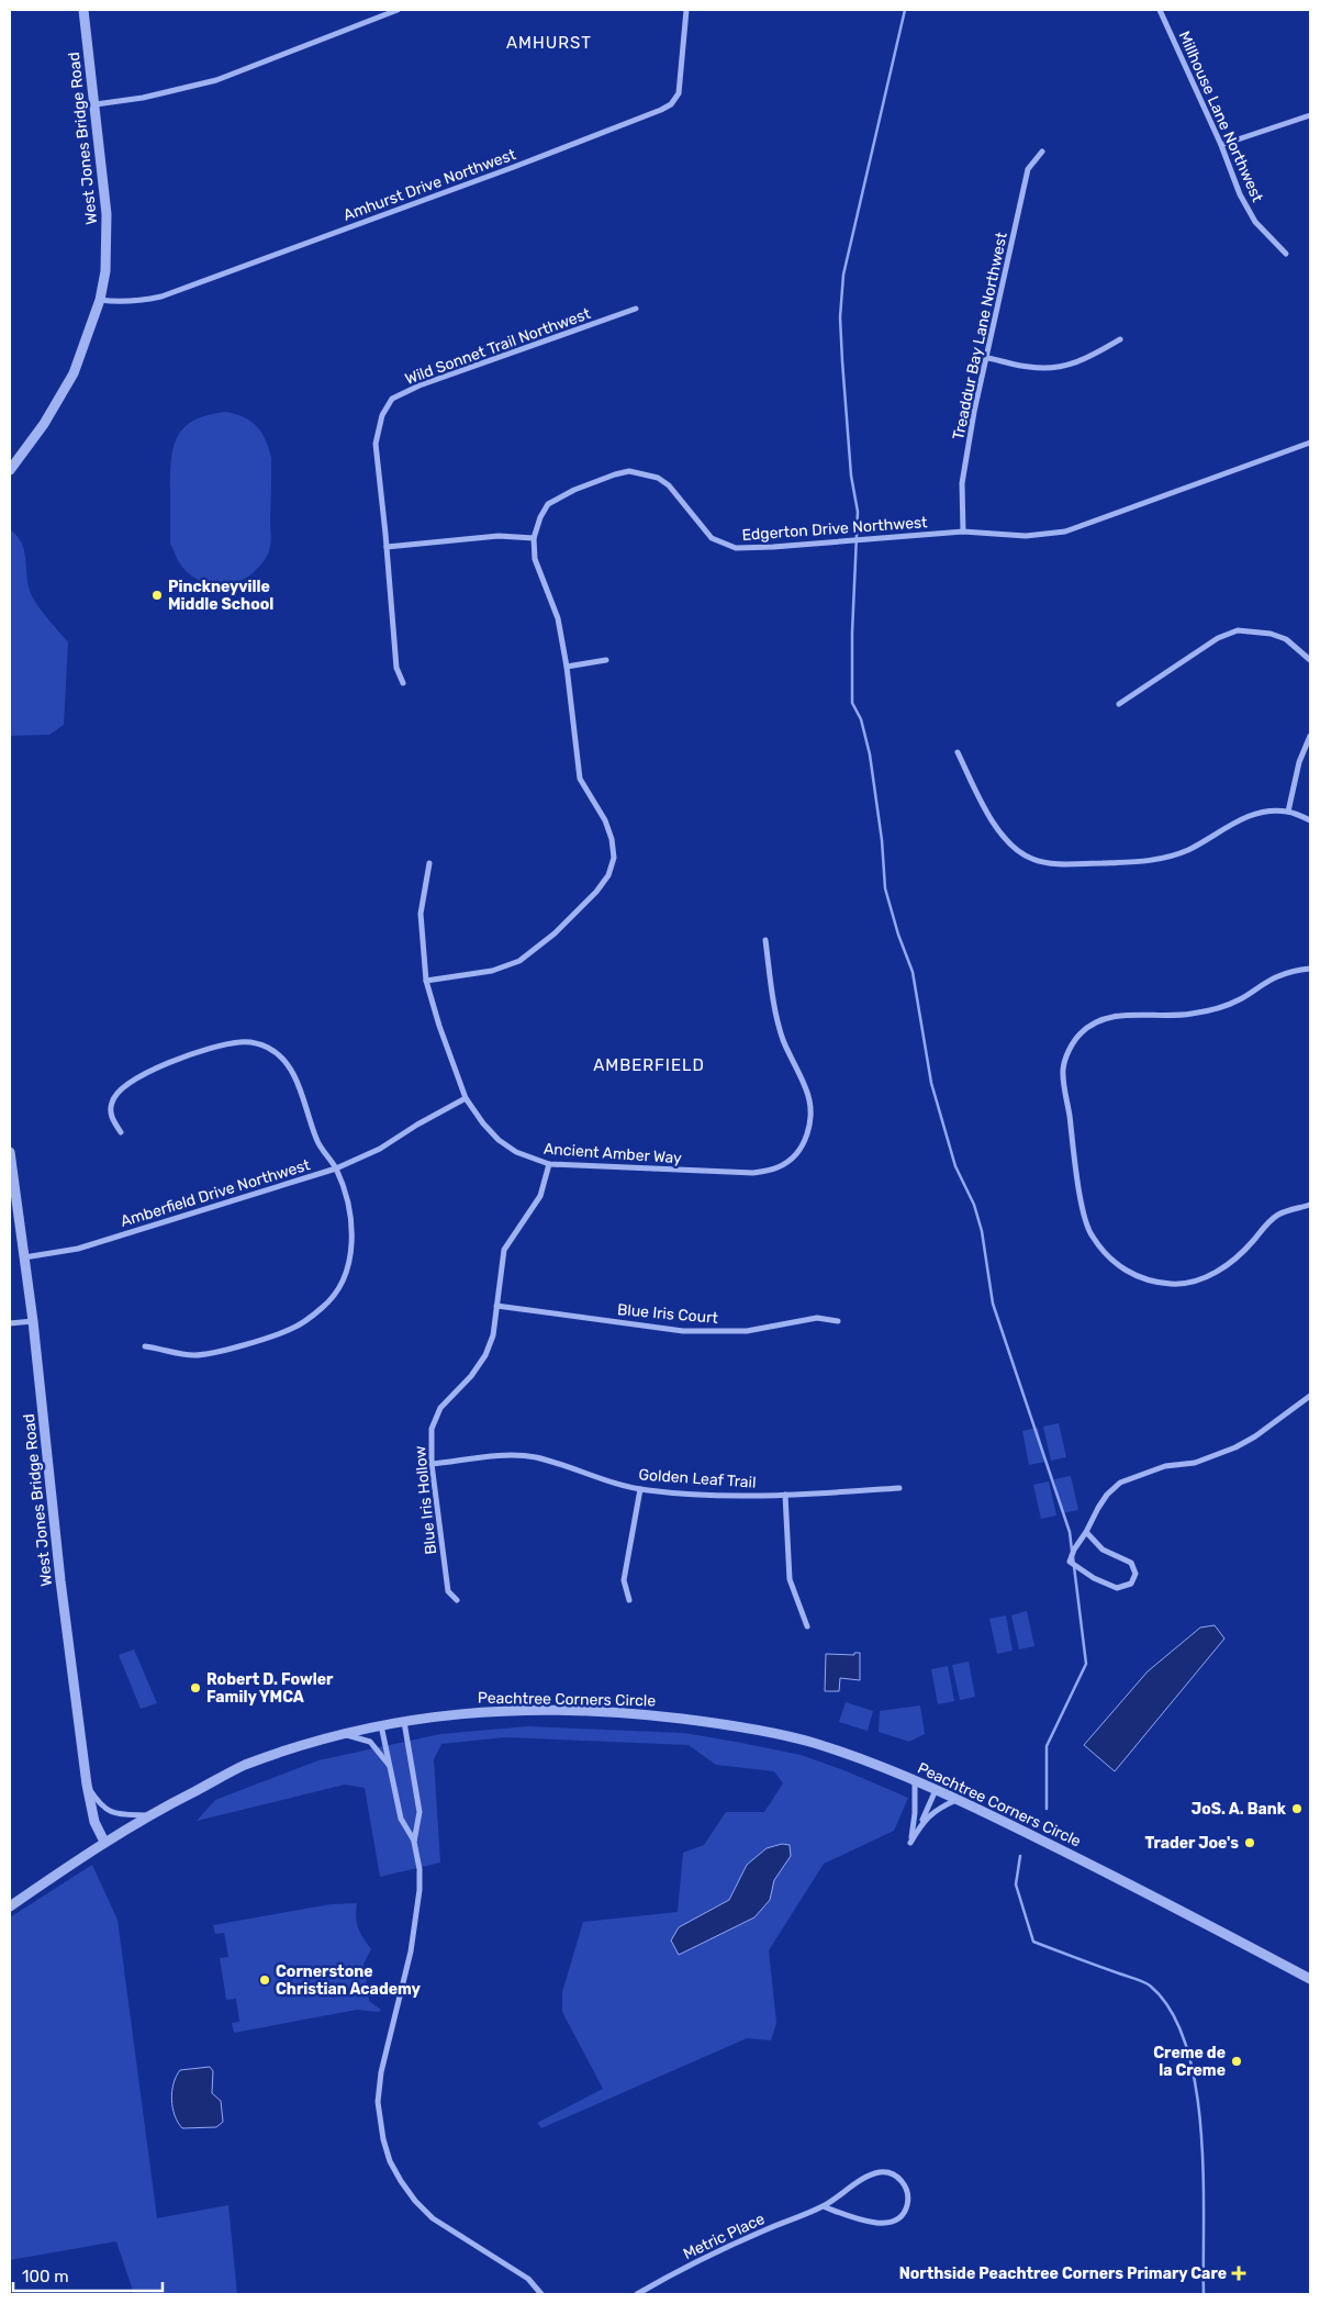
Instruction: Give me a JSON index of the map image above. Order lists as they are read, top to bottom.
{
  "streets": {
    "street": [
      "Millhouse Lane Northwest",
      "West Jones Bridge Road",
      "Amhurst Drive Northwest",
      "Treaddur Bay Lane Northwest",
      "Wild Sonnet Trail Northwest",
      "Edgerton Drive Northwest",
      "Ancient Amber Way",
      "Amberfield Drive Northwest",
      "Blue Iris Court",
      "Golden Leaf Trail",
      "Blue Iris Hollow",
      "Peachtree Corners Circle",
      "Metric Place"
    ]
  },
  "crossings": [
    ["West Jones Bridge Road", "Amhurst Drive Northwest"],
    ["West Jones Bridge Road", "Amberfield Drive Northwest"],
    ["West Jones Bridge Road", "Peachtree Corners Circle"],
    ["Treaddur Bay Lane Northwest", "Edgerton Drive Northwest"],
    ["Edgerton Drive Northwest", "Ancient Amber Way"],
    ["Ancient Amber Way", "Amberfield Drive Northwest"],
    ["Ancient Amber Way", "Blue Iris Hollow"],
    ["Blue Iris Court", "Blue Iris Hollow"],
    ["Golden Leaf Trail", "Blue Iris Hollow"]
  ],
  "districts": ["AMHURST", "AMBERFIELD"],
  "places": {
    "other": [
      "Pinckneyville Middle School",
      "Robert D. Fowler Family YMCA",
      "JoS. A. Bank",
      "Trader Joe's",
      "Cornerstone Christian Academy",
      "Creme de la Creme"
    ],
    "health": ["Northside Peachtree Corners Primary Care"]
  },
  "scale_bar": "100 m"
}
